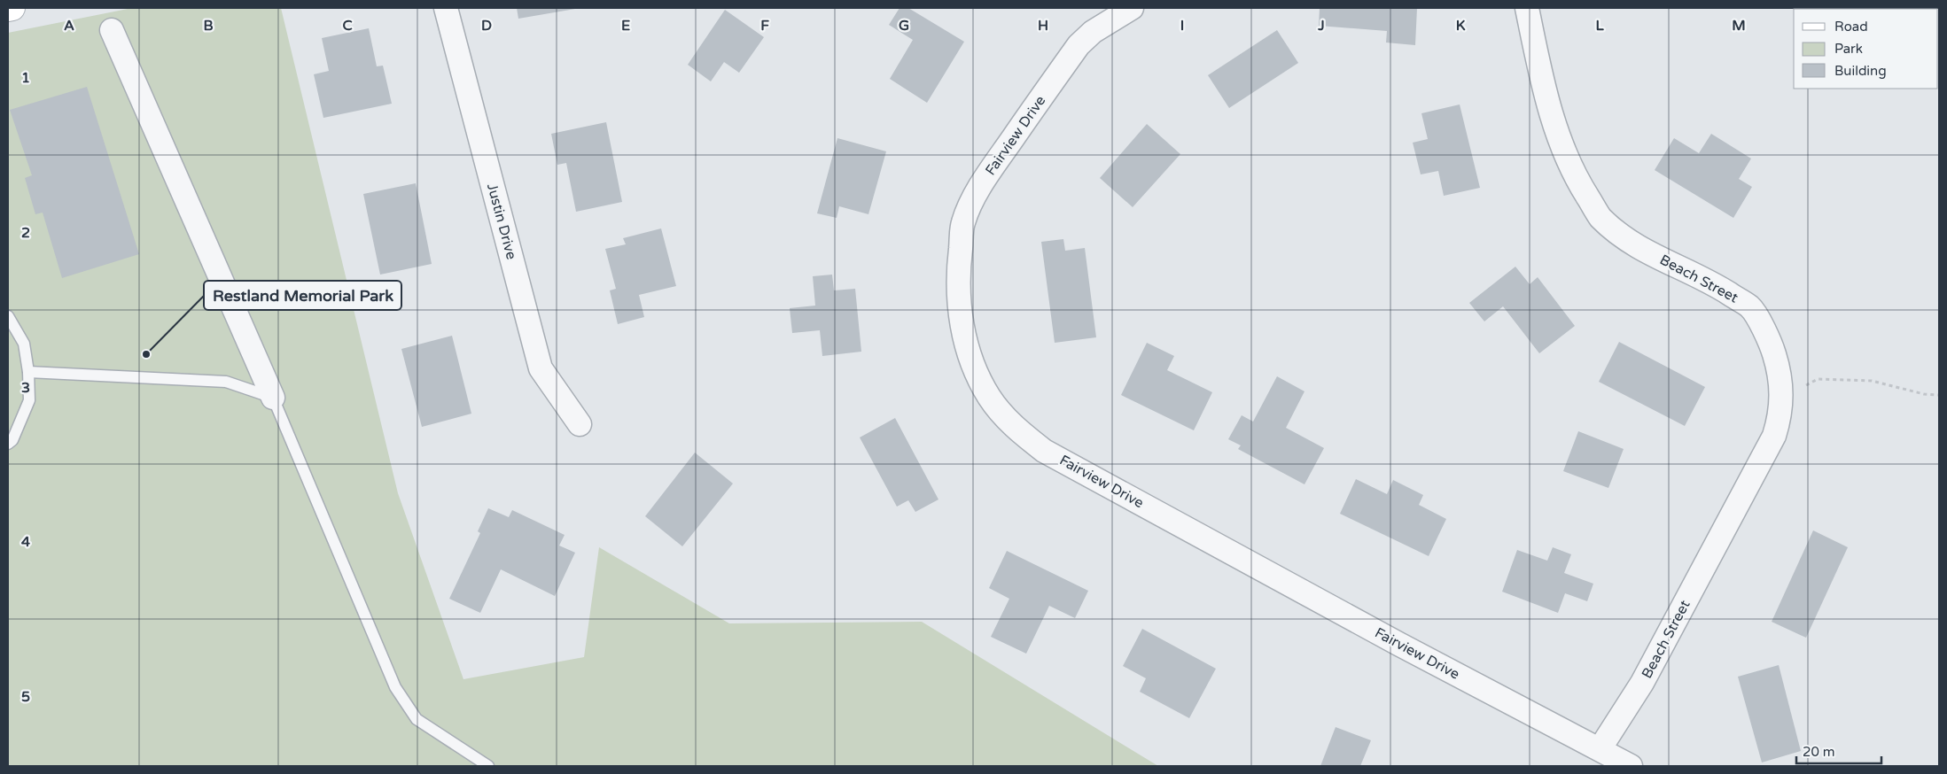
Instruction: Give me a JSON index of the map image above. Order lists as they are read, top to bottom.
{
  "streets": {
    "street": ["Fairview Drive", "Justin Drive", "Beach Street"]
  },
  "crossings": [
    ["Fairview Drive", "Beach Street"]
  ],
  "places": ["Restland Memorial Park"],
  "legend": ["Road", "Park", "Building"],
  "scale_bar": "20 m",
  "grid": {
    "columns": [
      "A",
      "B",
      "C",
      "D",
      "E",
      "F",
      "G",
      "H",
      "I",
      "J",
      "K",
      "L",
      "M"
    ],
    "rows": [
      "1",
      "2",
      "3",
      "4",
      "5"
    ]
  }
}
